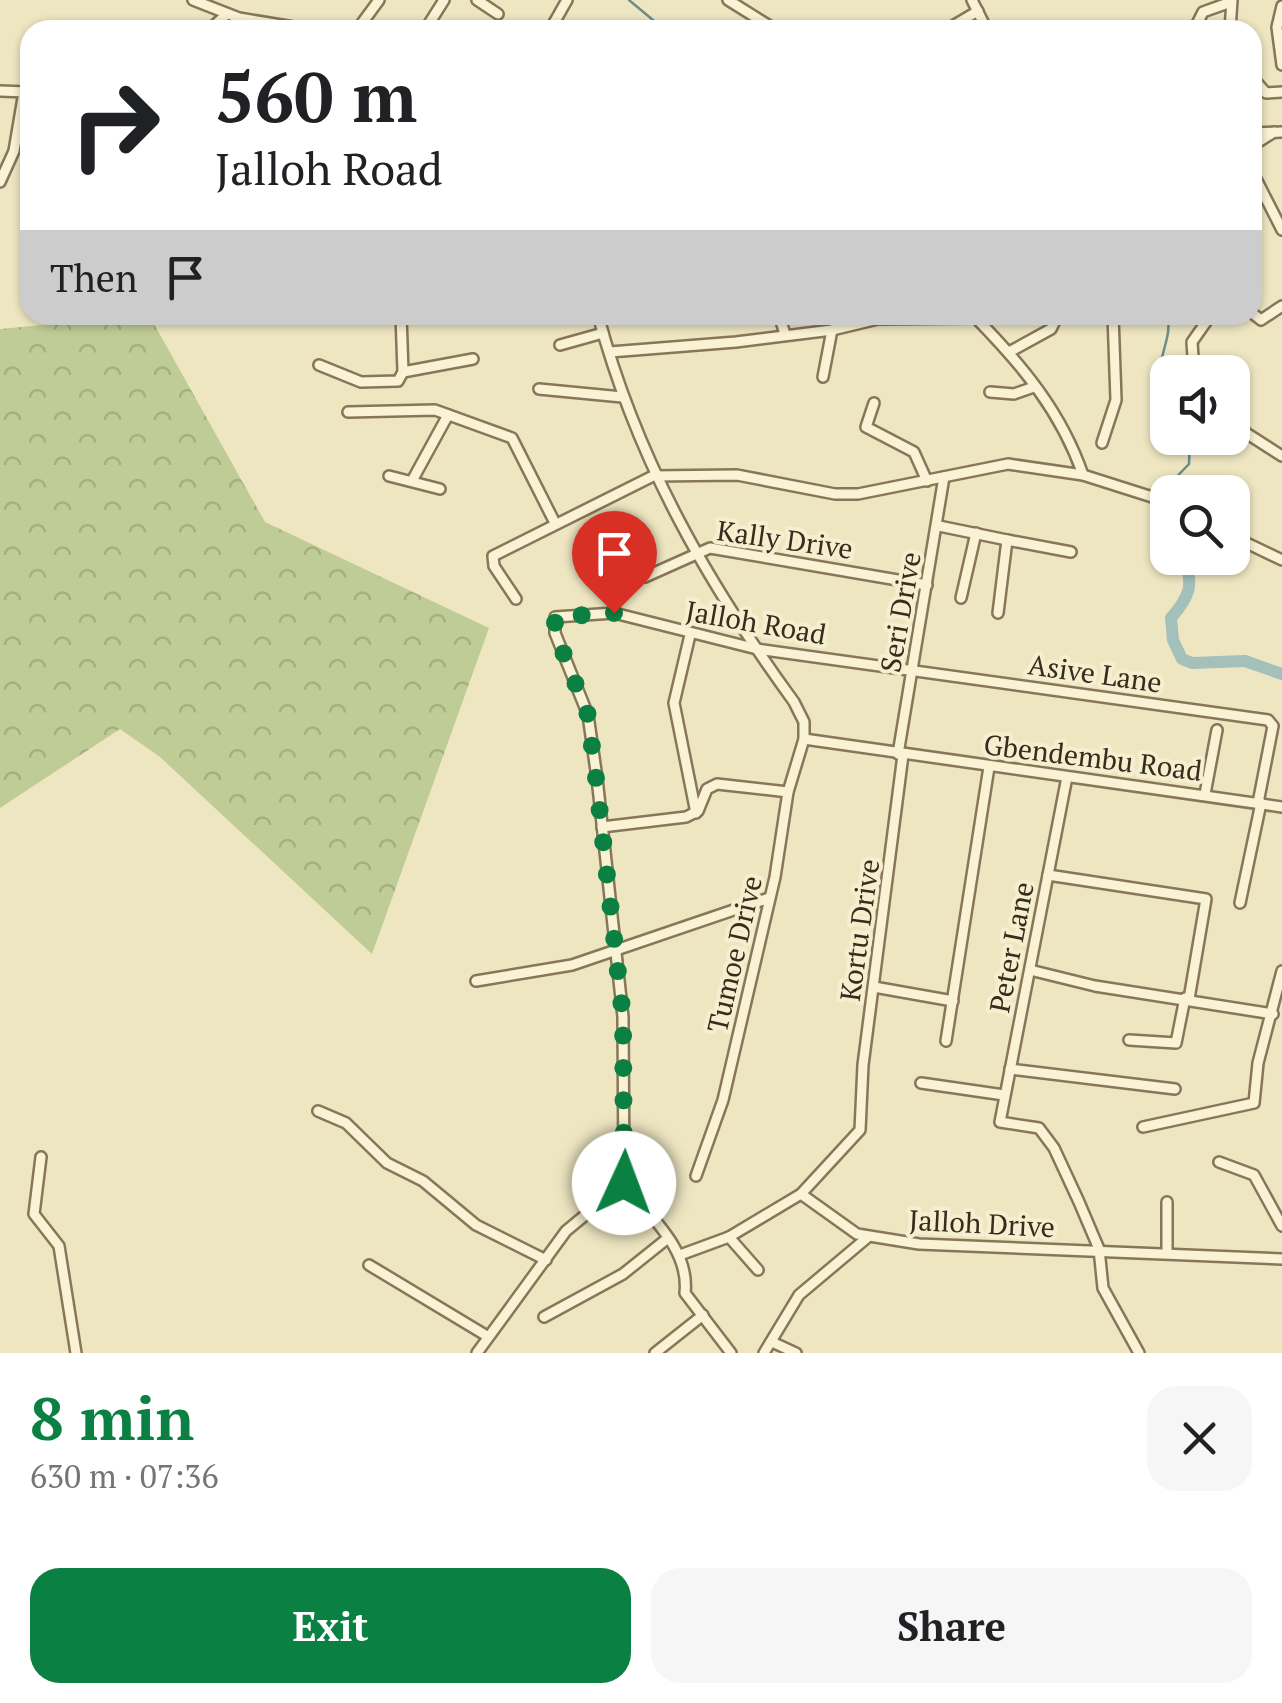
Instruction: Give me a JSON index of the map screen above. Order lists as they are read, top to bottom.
{
  "streets": {
    "street": [
      "Kally Drive",
      "Seri Drive",
      "Jalloh Road",
      "Asive Lane",
      "Gbendembu Road",
      "Kortu Drive",
      "Peter Lane",
      "Tumoe Drive",
      "Jalloh Drive"
    ]
  },
  "crossings": [
    ["Kally Drive", "Seri Drive"],
    ["Seri Drive", "Jalloh Road"],
    ["Seri Drive", "Asive Lane"],
    ["Seri Drive", "Gbendembu Road"],
    ["Seri Drive", "Kortu Drive"],
    ["Jalloh Road", "Asive Lane"],
    ["Asive Lane", "Gbendembu Road"],
    ["Gbendembu Road", "Kortu Drive"],
    ["Gbendembu Road", "Peter Lane"],
    ["Gbendembu Road", "Tumoe Drive"],
    ["Kortu Drive", "Jalloh Drive"],
    ["Peter Lane", "Jalloh Drive"]
  ],
  "page": {
    "turn": ["560 m", "Jalloh Road"],
    "then": "Then",
    "heading": ["8 min", "630 m · 07:36"],
    "buttons": ["Exit", "Share"]
  }
}
